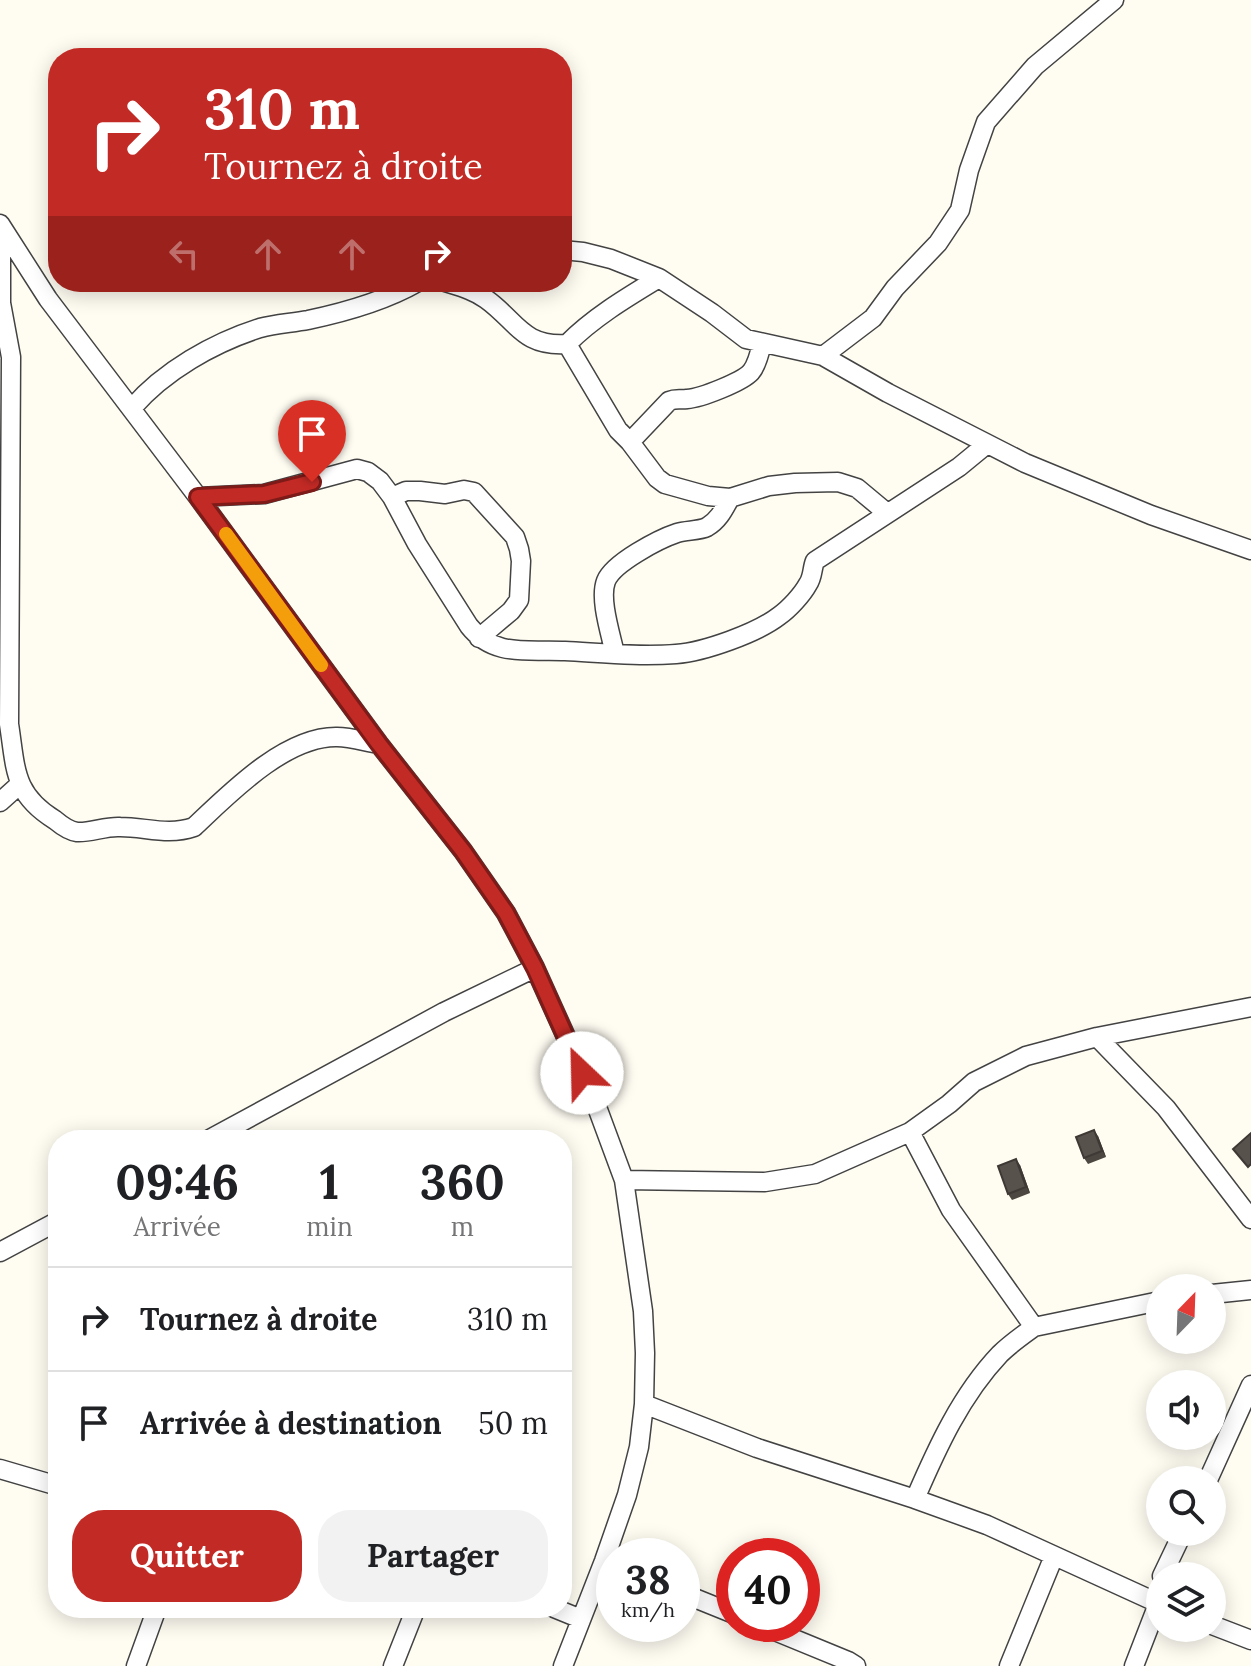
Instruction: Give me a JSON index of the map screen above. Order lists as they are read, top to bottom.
{
  "north": "top right",
  "page": {
    "turn": ["310 m", "Tournez à droite"],
    "eta": [
      "09:46",
      "Arrivée",
      "1",
      "min",
      "360",
      "m"
    ],
    "list": [
      {
        "name": "Tournez à droite",
        "value": "310 m"
      },
      {
        "name": "Arrivée à destination",
        "value": "50 m"
      }
    ],
    "buttons": ["Quitter", "Partager"],
    "speed": "38 km/h",
    "limit": "40"
  }
}
